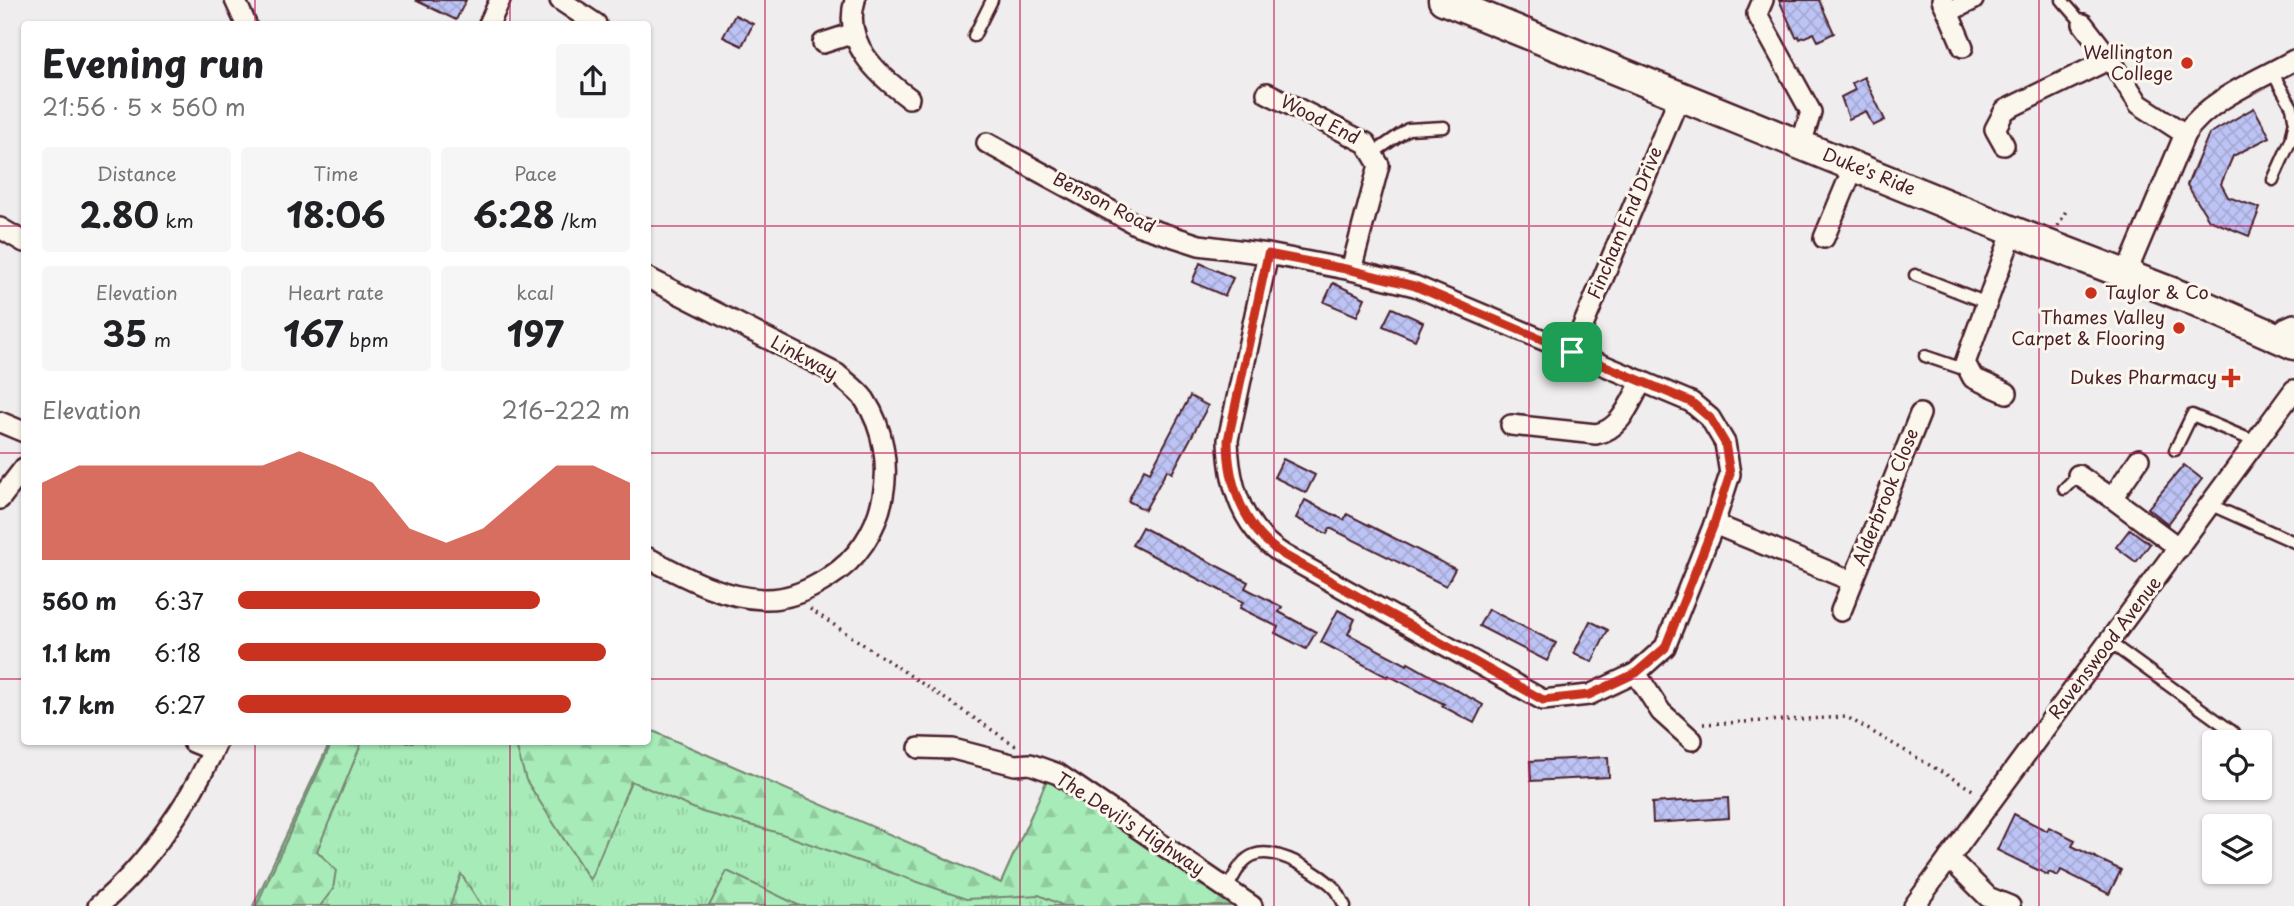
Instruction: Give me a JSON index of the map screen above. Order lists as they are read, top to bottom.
{
  "streets": {
    "main road": ["Duke's Ride"],
    "street": [
      "Wood End",
      "Benson Road",
      "Fincham End Drive",
      "Linkway",
      "Alderbrook Close",
      "Ravenswood Avenue",
      "The Devil's Highway"
    ]
  },
  "crossings": [
    ["Wood End", "Benson Road"],
    ["Duke's Ride", "Fincham End Drive"],
    ["Benson Road", "Fincham End Drive"],
    ["Benson Road", "Alderbrook Close"]
  ],
  "places": {
    "other": ["Wellington College", "Taylor & Co", "Thames Valley Carpet & Flooring"],
    "health": ["Dukes Pharmacy"]
  },
  "page": {
    "heading": ["Evening run", "21:56 · 5 × 560 m"],
    "stats": [
      ["Distance", "2.80 km"],
      ["Time", "18:06"],
      ["Pace", "6:28 /km"],
      ["Elevation", "35 m"],
      ["Heart rate", "167 bpm"],
      ["kcal", "197"]
    ],
    "chart": ["Elevation", "216–222 m"],
    "list": [
      {
        "name": "560 m",
        "note": "6:37"
      },
      {
        "name": "1.1 km",
        "note": "6:18"
      },
      {
        "name": "1.7 km",
        "note": "6:27"
      }
    ]
  }
}
